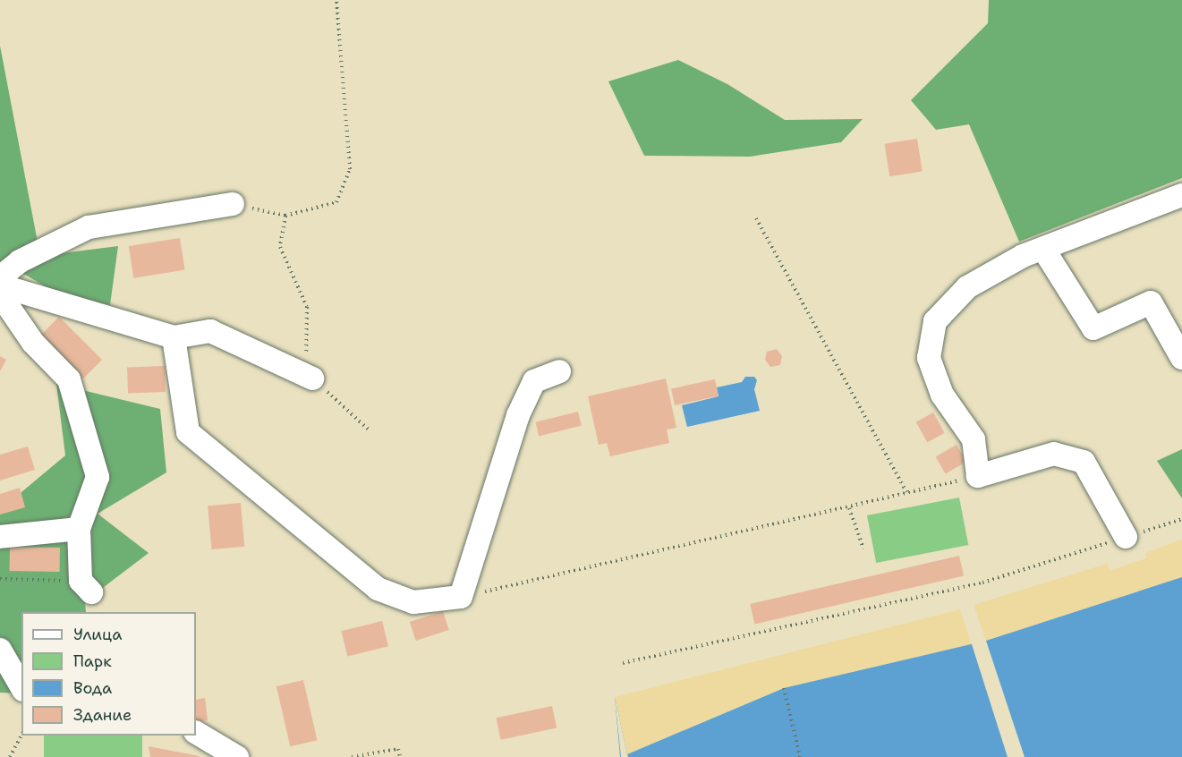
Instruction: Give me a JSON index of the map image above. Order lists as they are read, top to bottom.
{
  "legend": [
    "Улица",
    "Парк",
    "Вода",
    "Здание"
  ]
}
